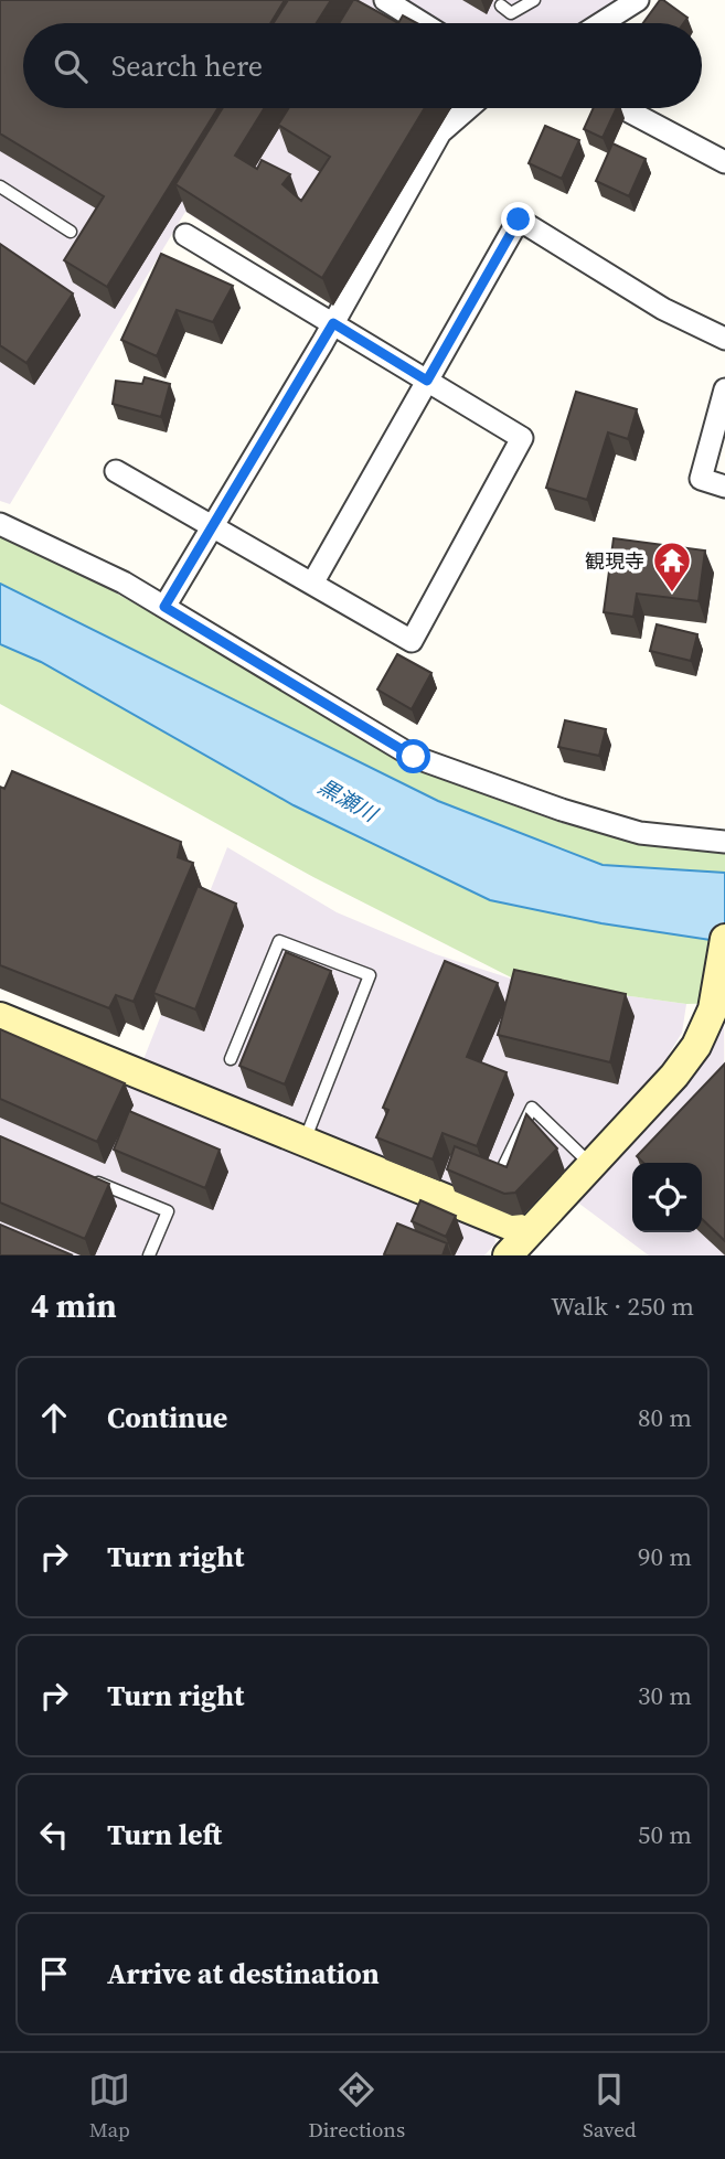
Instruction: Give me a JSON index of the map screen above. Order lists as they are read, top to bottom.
{
  "water": ["黒瀬川"],
  "places": {
    "temple": ["観現寺"]
  },
  "page": {
    "search": "Search here",
    "heading": ["4 min", "Walk · 250 m"],
    "list": [
      ["Continue", "80 m"],
      ["Turn right", "90 m"],
      ["Turn right", "30 m"],
      ["Turn left", "50 m"],
      "Arrive at destination"
    ],
    "nav": ["Map", "Directions", "Saved"]
  }
}
